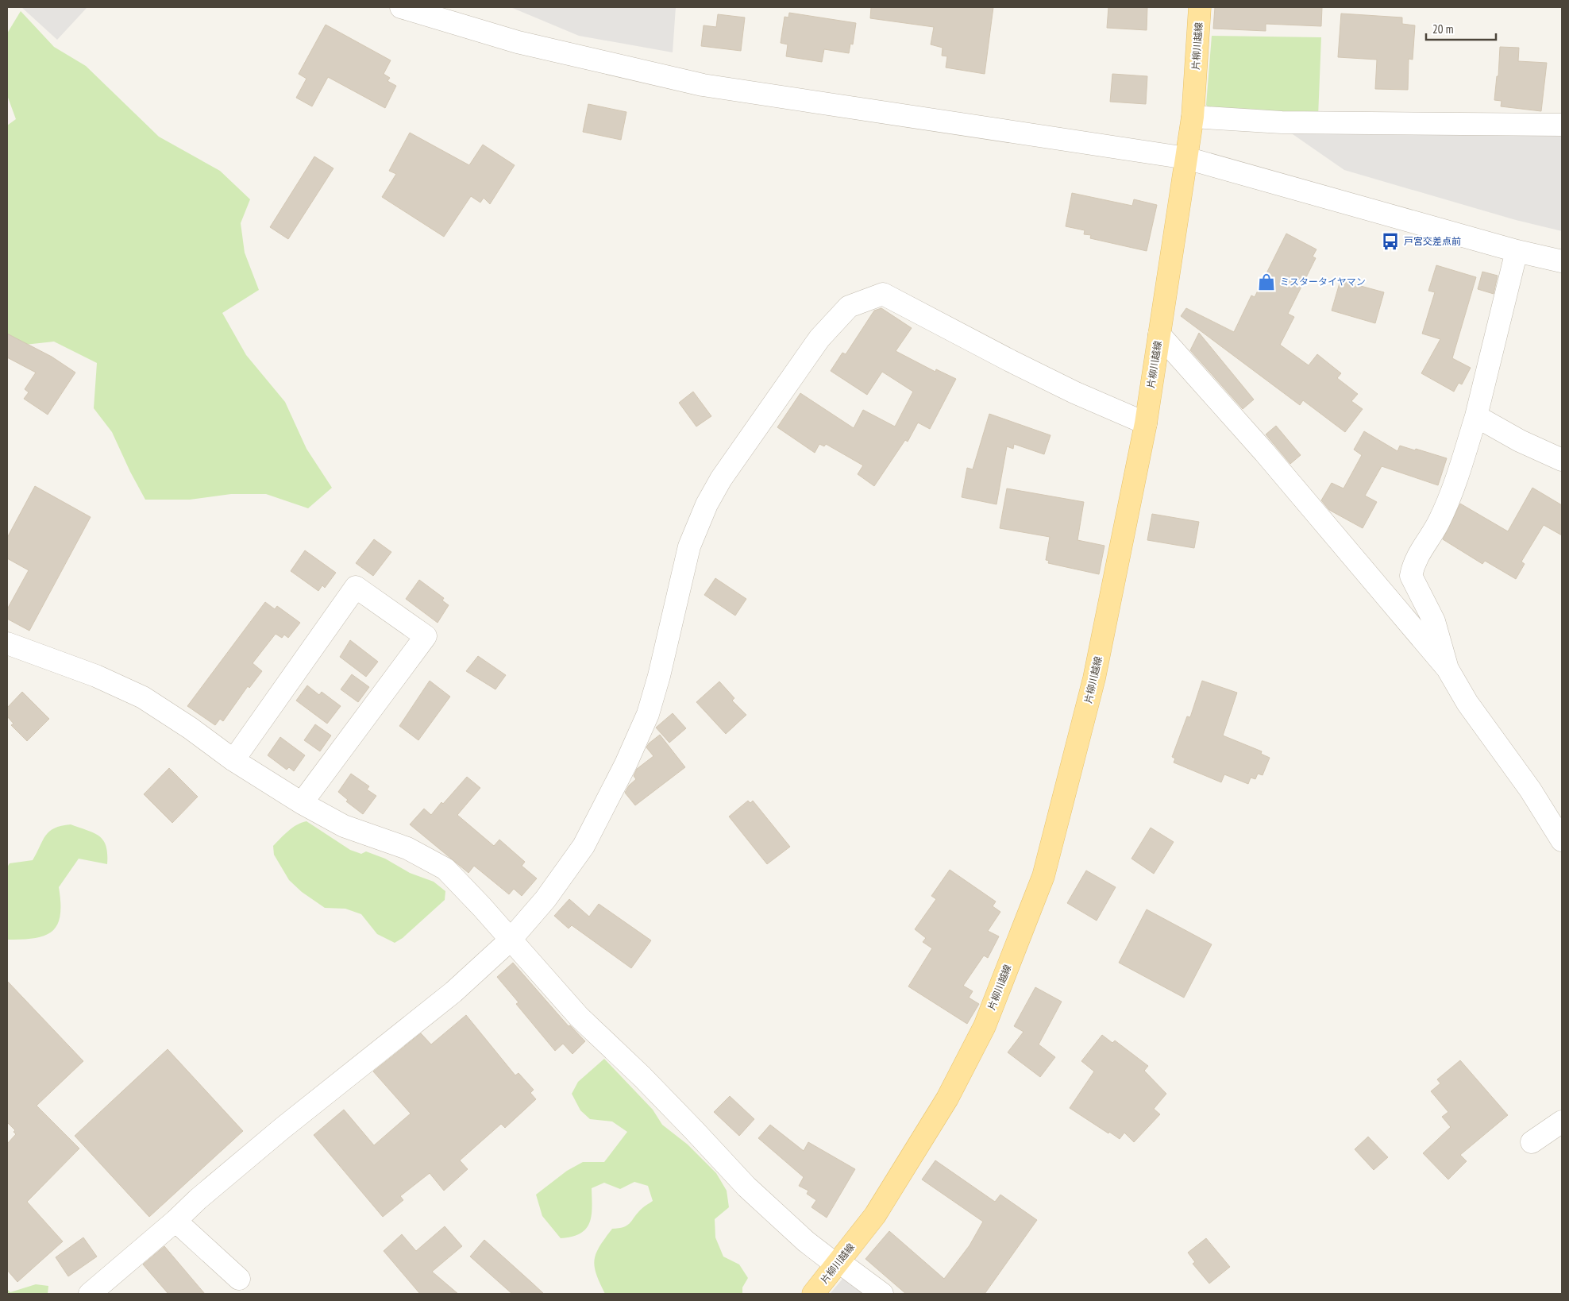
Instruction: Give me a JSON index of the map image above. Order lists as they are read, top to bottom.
{
  "streets": {
    "main road": ["片柳川越線"]
  },
  "places": {
    "bus stop": ["戸宮交差点前"],
    "shop": ["ミスタータイヤマン"]
  },
  "scale_bar": "20 m"
}
